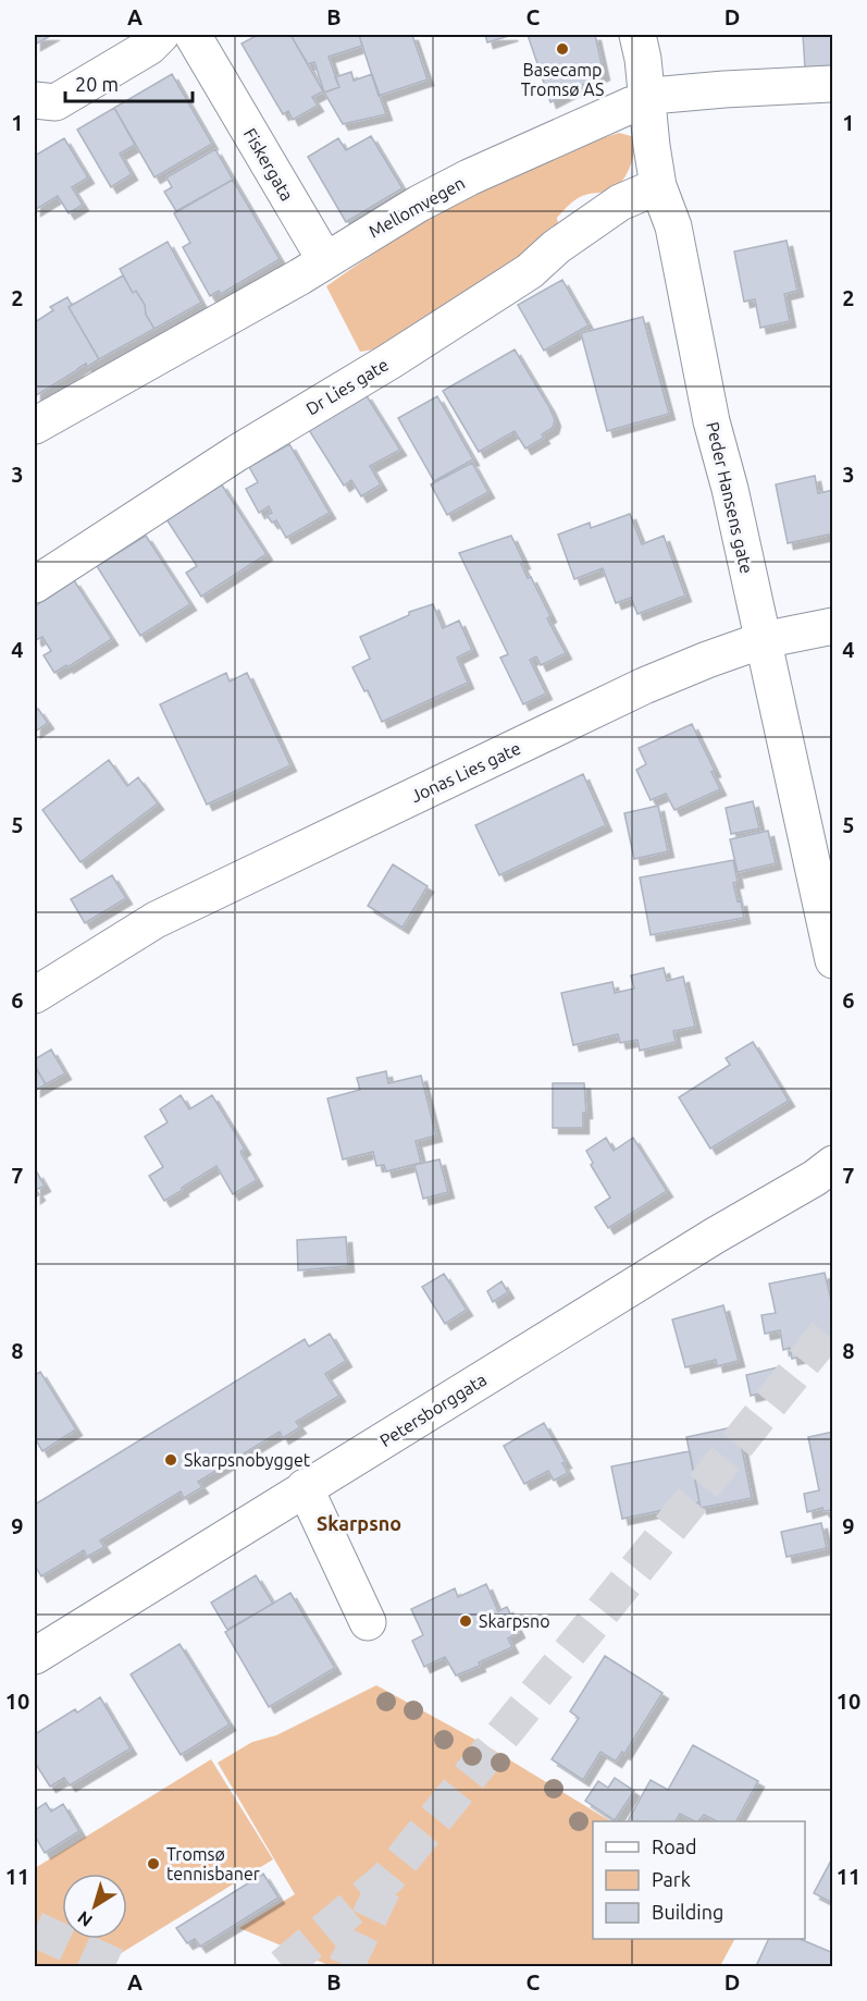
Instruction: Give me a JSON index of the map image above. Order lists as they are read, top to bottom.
{
  "streets": {
    "street": [
      "Fiskergata",
      "Mellomvegen",
      "Dr Lies gate",
      "Peder Hansens gate",
      "Jonas Lies gate",
      "Petersborggata"
    ]
  },
  "crossings": [
    ["Fiskergata", "Mellomvegen"],
    ["Mellomvegen", "Peder Hansens gate"],
    ["Dr Lies gate", "Peder Hansens gate"],
    ["Peder Hansens gate", "Jonas Lies gate"]
  ],
  "districts": ["Skarpsno"],
  "places": [
    "Basecamp Tromsø AS",
    "Skarpsnobygget",
    "Skarpsno",
    "Tromsø tennisbaner"
  ],
  "legend": ["Road", "Park", "Building"],
  "scale_bar": "20 m",
  "north": "bottom left",
  "grid": {
    "columns": [
      "A",
      "B",
      "C",
      "D"
    ],
    "rows": [
      "1",
      "2",
      "3",
      "4",
      "5",
      "6",
      "7",
      "8",
      "9",
      "10",
      "11"
    ]
  }
}
